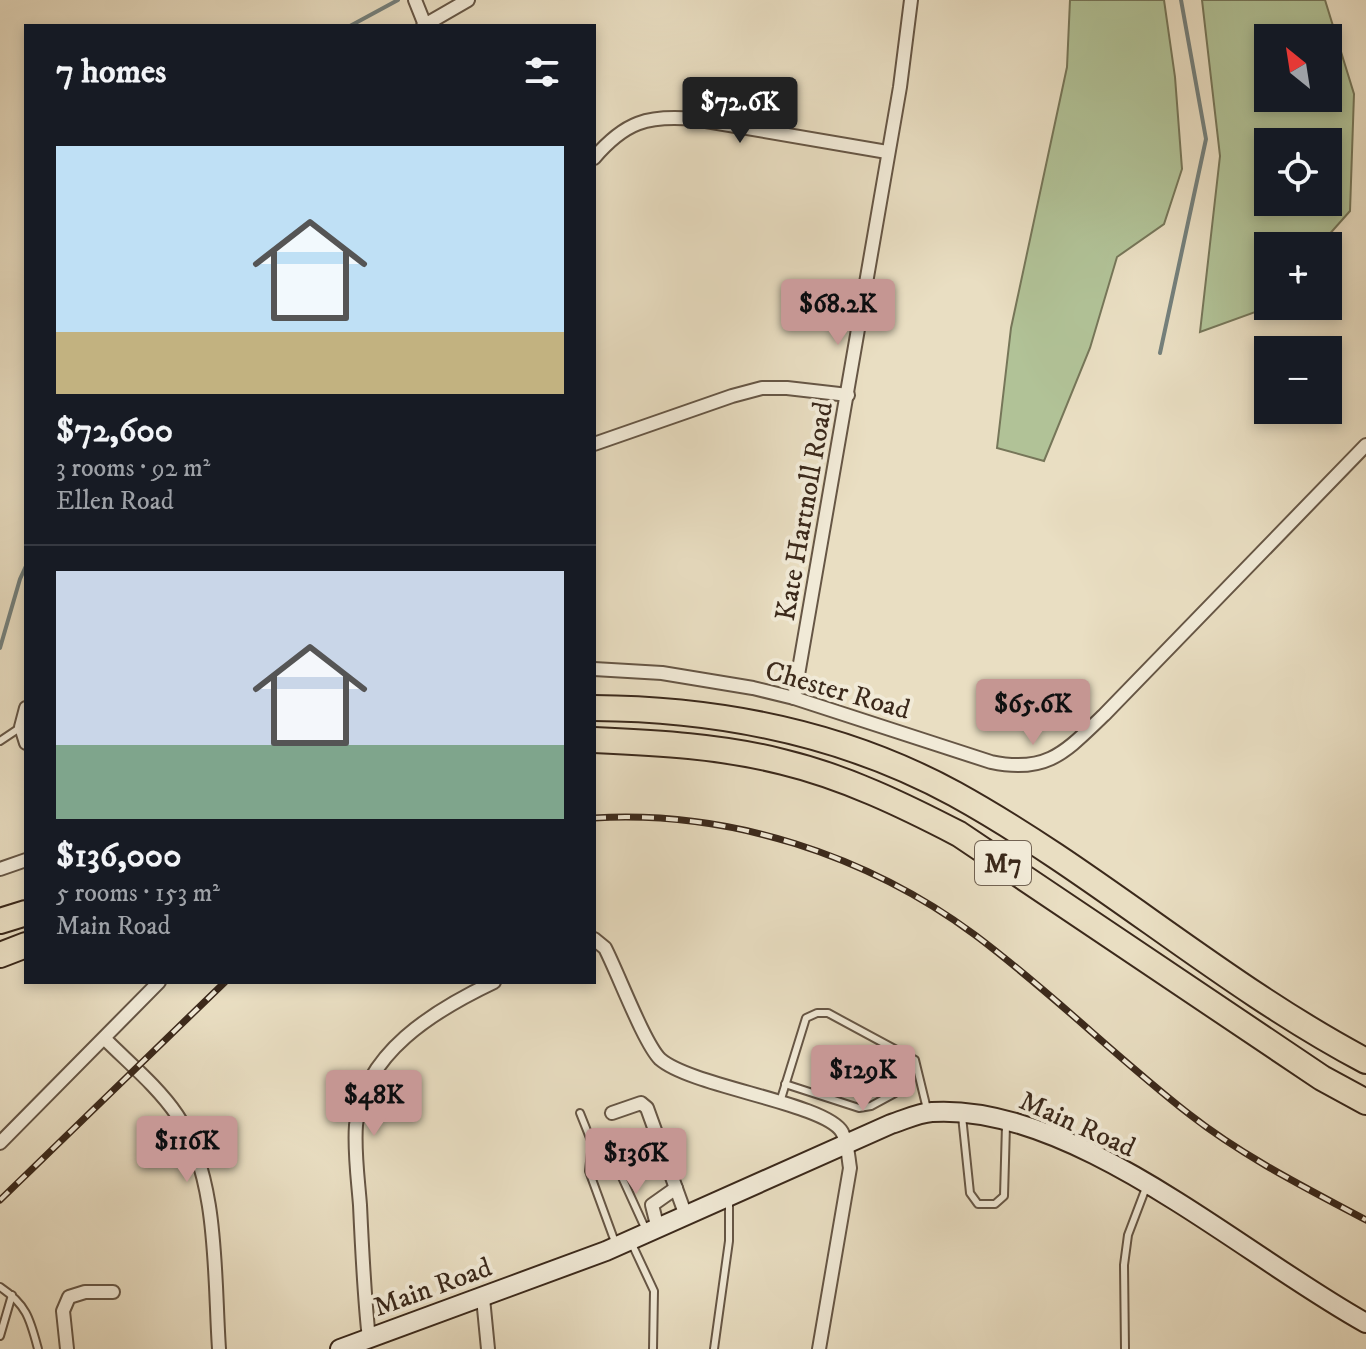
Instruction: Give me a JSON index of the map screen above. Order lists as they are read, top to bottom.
{
  "streets": {
    "highway": ["M7"],
    "main road": ["Main Road"],
    "street": ["Kate Hartnoll Road", "Chester Road"]
  },
  "crossings": [
    ["Kate Hartnoll Road", "Chester Road"]
  ],
  "north": "top left",
  "page": {
    "map_buttons": ["+", "−"],
    "heading": "7 homes",
    "price": [
      "$72.6K",
      "$68.2K",
      "$65.6K",
      "$129K",
      "$48K",
      "$116K",
      "$136K"
    ],
    "list": [
      {
        "name": "$72,600",
        "note": "3 rooms · 92 m² · Ellen Road"
      },
      {
        "name": "$136,000",
        "note": "5 rooms · 153 m² · Main Road"
      }
    ]
  }
}
